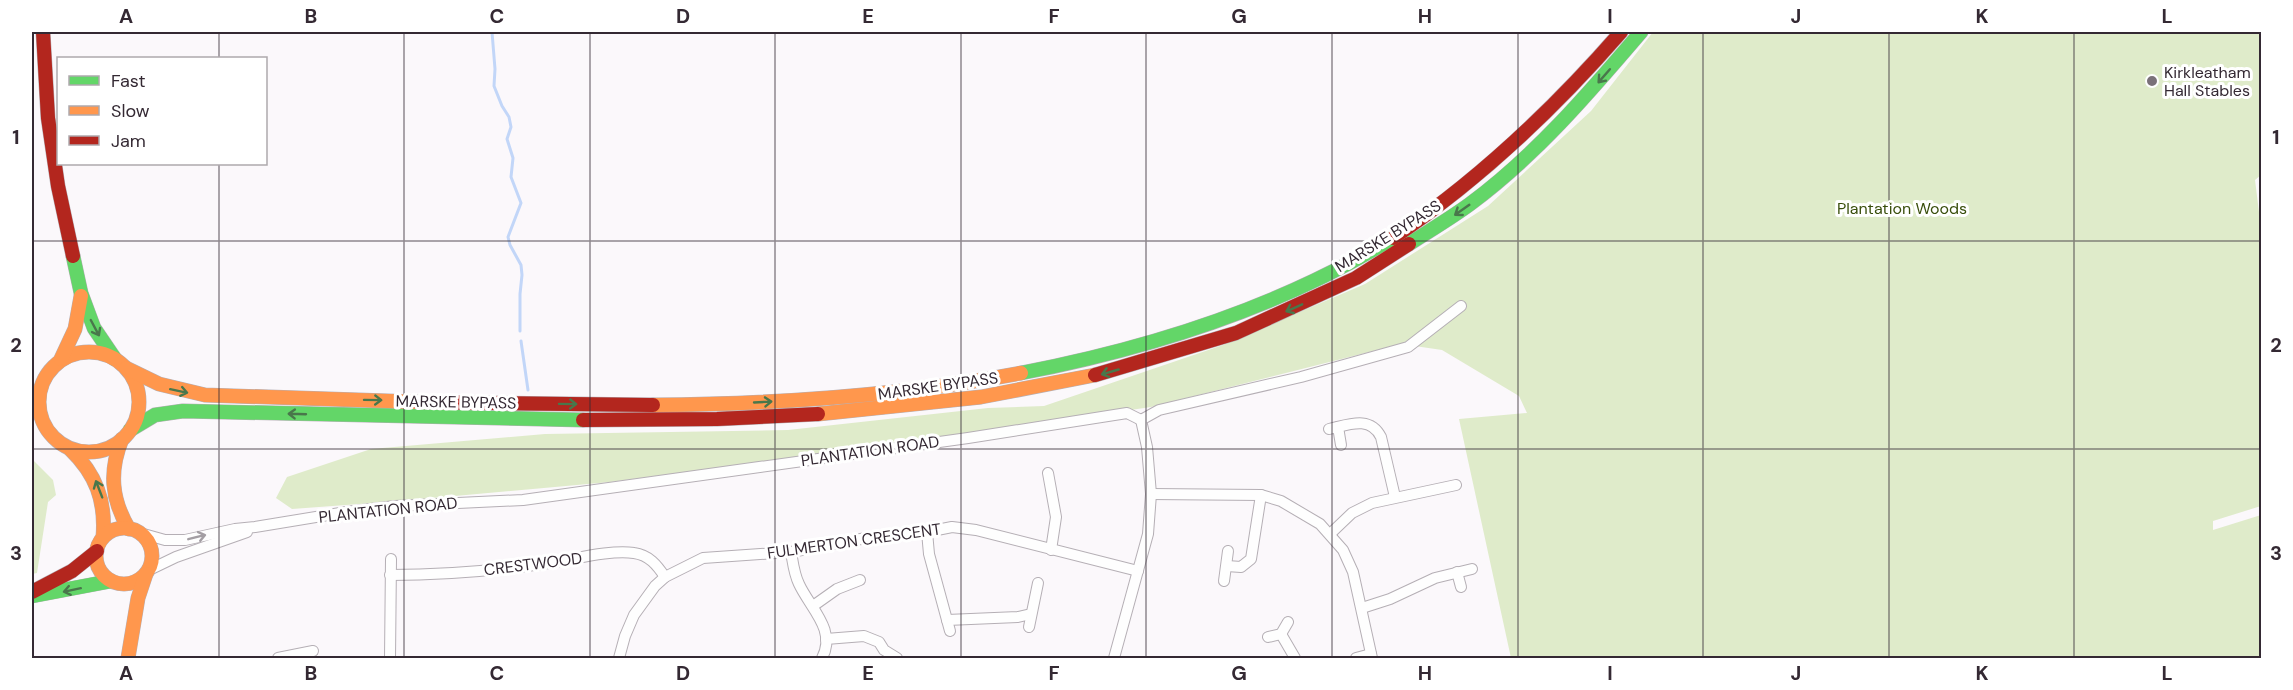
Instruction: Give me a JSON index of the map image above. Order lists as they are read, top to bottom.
{
  "streets": {
    "main road": ["MARSKE BYPASS"],
    "street": ["PLANTATION ROAD", "FULMERTON CRESCENT", "CRESTWOOD"]
  },
  "crossings": [
    ["FULMERTON CRESCENT", "CRESTWOOD"]
  ],
  "parks": ["Plantation Woods"],
  "places": ["Kirkleatham Hall Stables"],
  "legend": ["Fast", "Slow", "Jam"],
  "grid": {
    "columns": [
      "A",
      "B",
      "C",
      "D",
      "E",
      "F",
      "G",
      "H",
      "I",
      "J",
      "K",
      "L"
    ],
    "rows": ["1", "2", "3"]
  }
}
